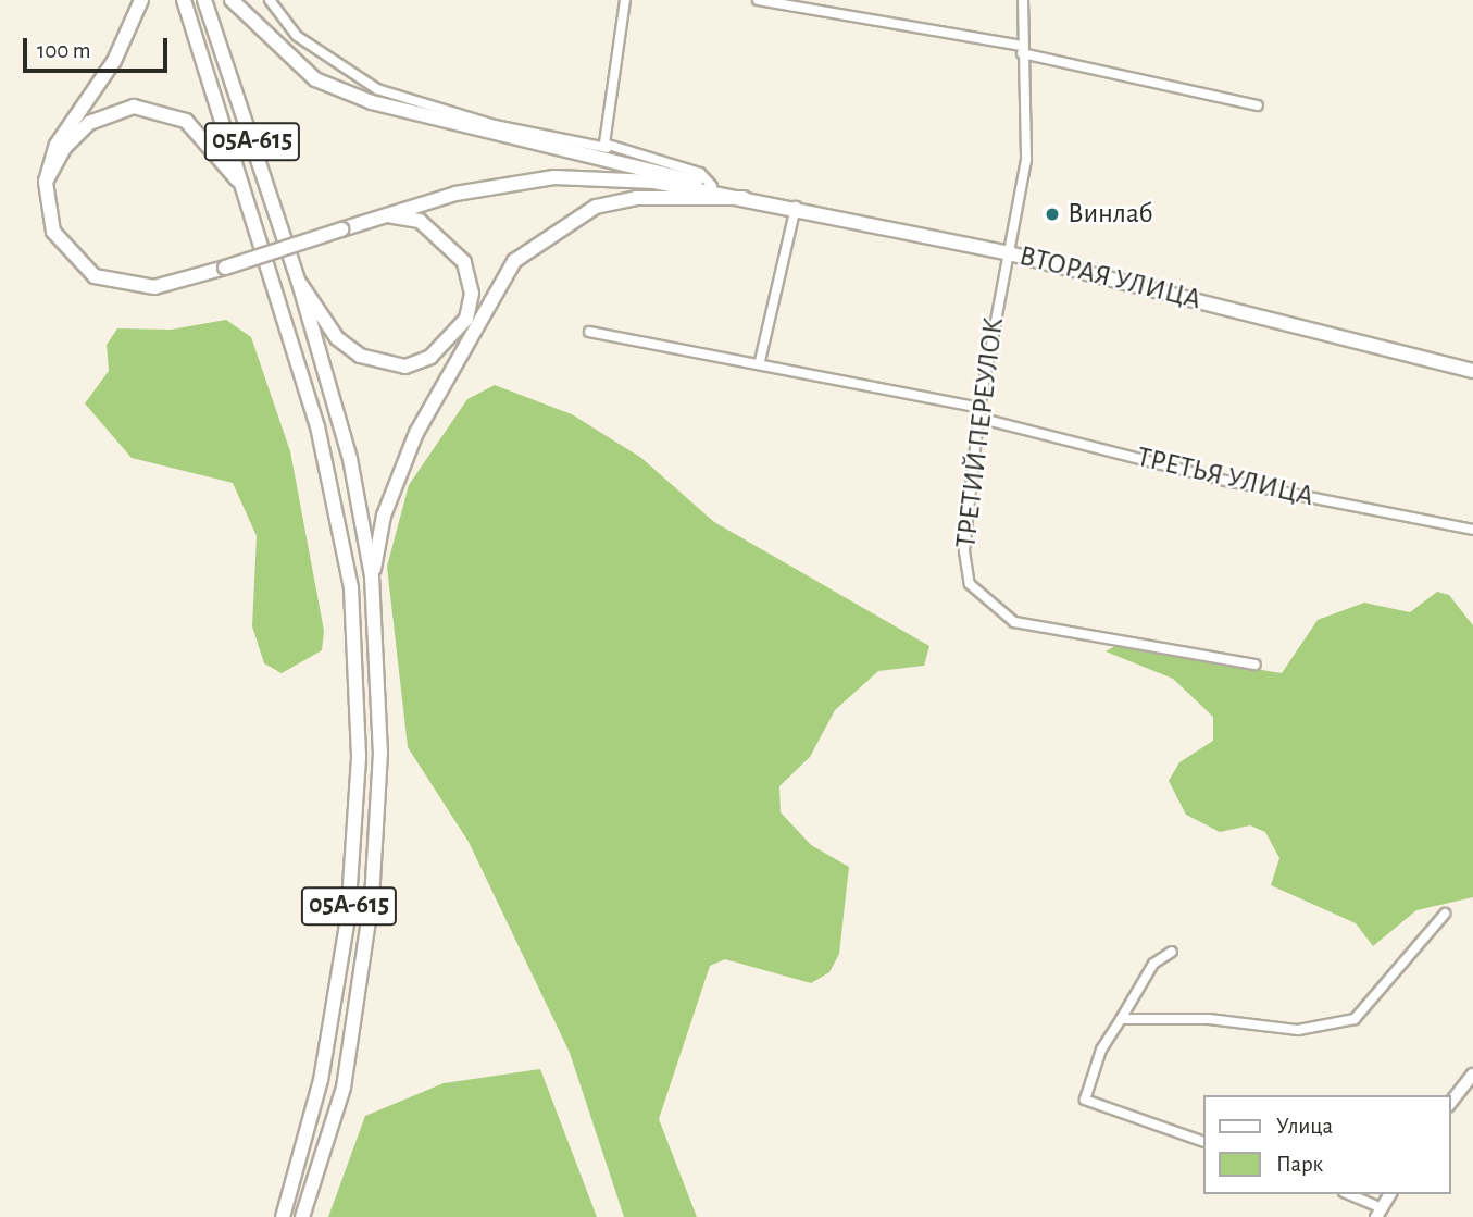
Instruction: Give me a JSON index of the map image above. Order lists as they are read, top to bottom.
{
  "streets": {
    "main road": ["05А-615", "ВТОРАЯ УЛИЦА"],
    "street": ["ТРЕТИЙ ПЕРЕУЛОК", "ТРЕТЬЯ УЛИЦА"]
  },
  "crossings": [
    ["ВТОРАЯ УЛИЦА", "ТРЕТИЙ ПЕРЕУЛОК"],
    ["ТРЕТИЙ ПЕРЕУЛОК", "ТРЕТЬЯ УЛИЦА"]
  ],
  "places": ["Винлаб"],
  "legend": ["Улица", "Парк"],
  "scale_bar": "100 m"
}
